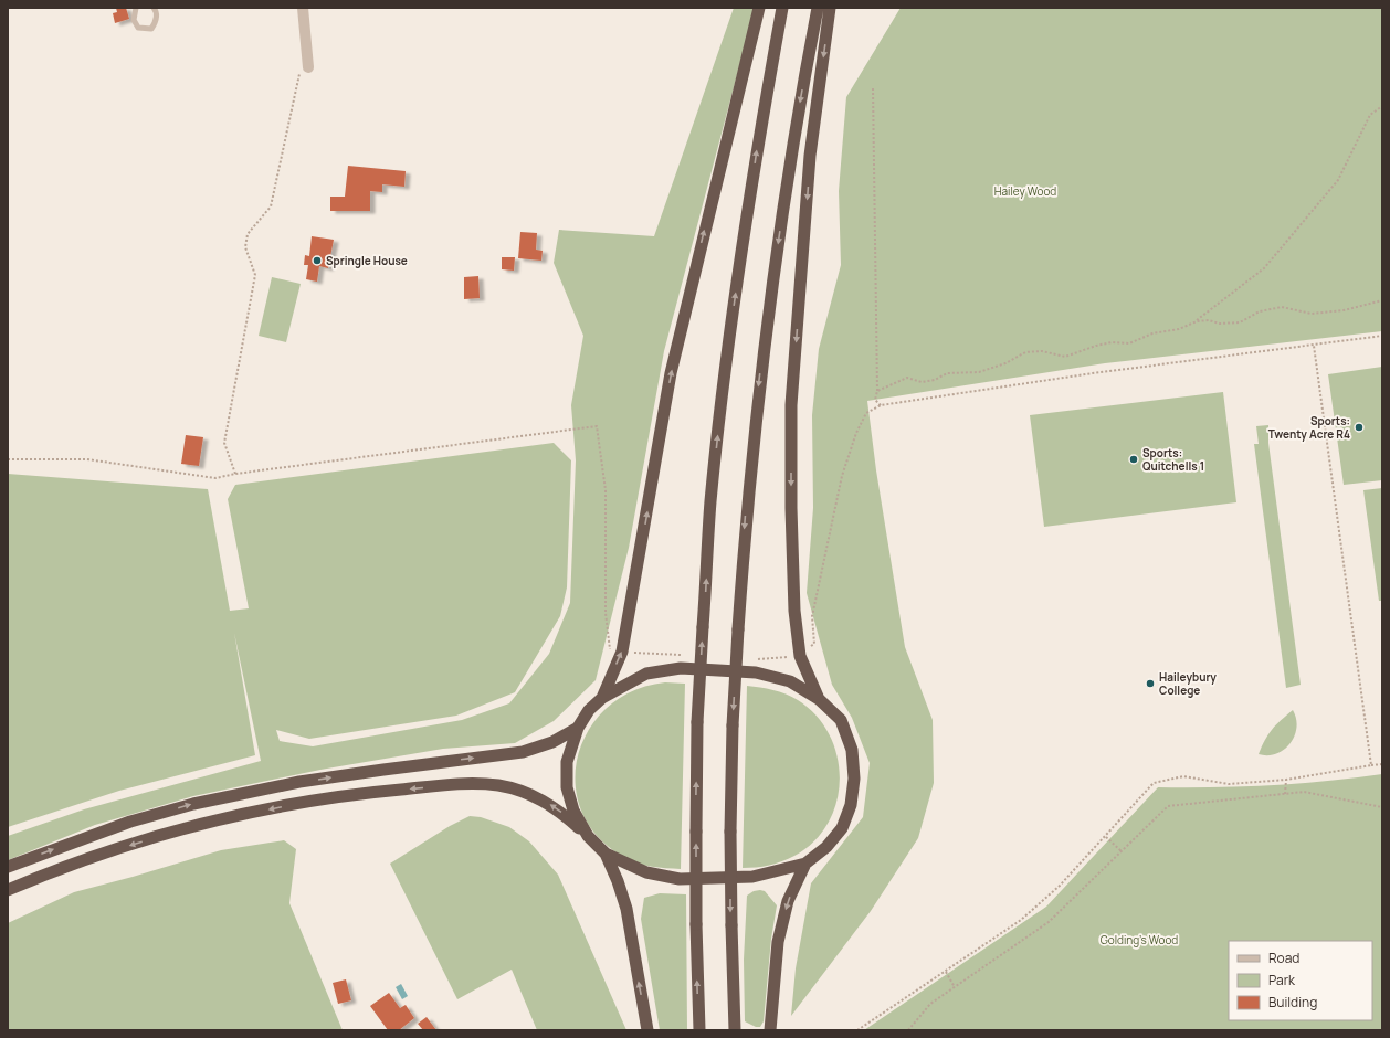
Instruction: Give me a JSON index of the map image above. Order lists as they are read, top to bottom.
{
  "parks": ["Hailey Wood", "Golding's Wood"],
  "places": [
    "Springle House",
    "Sports: Twenty Acre R4",
    "Sports: Quitchells 1",
    "Haileybury College"
  ],
  "legend": ["Road", "Park", "Building"]
}
